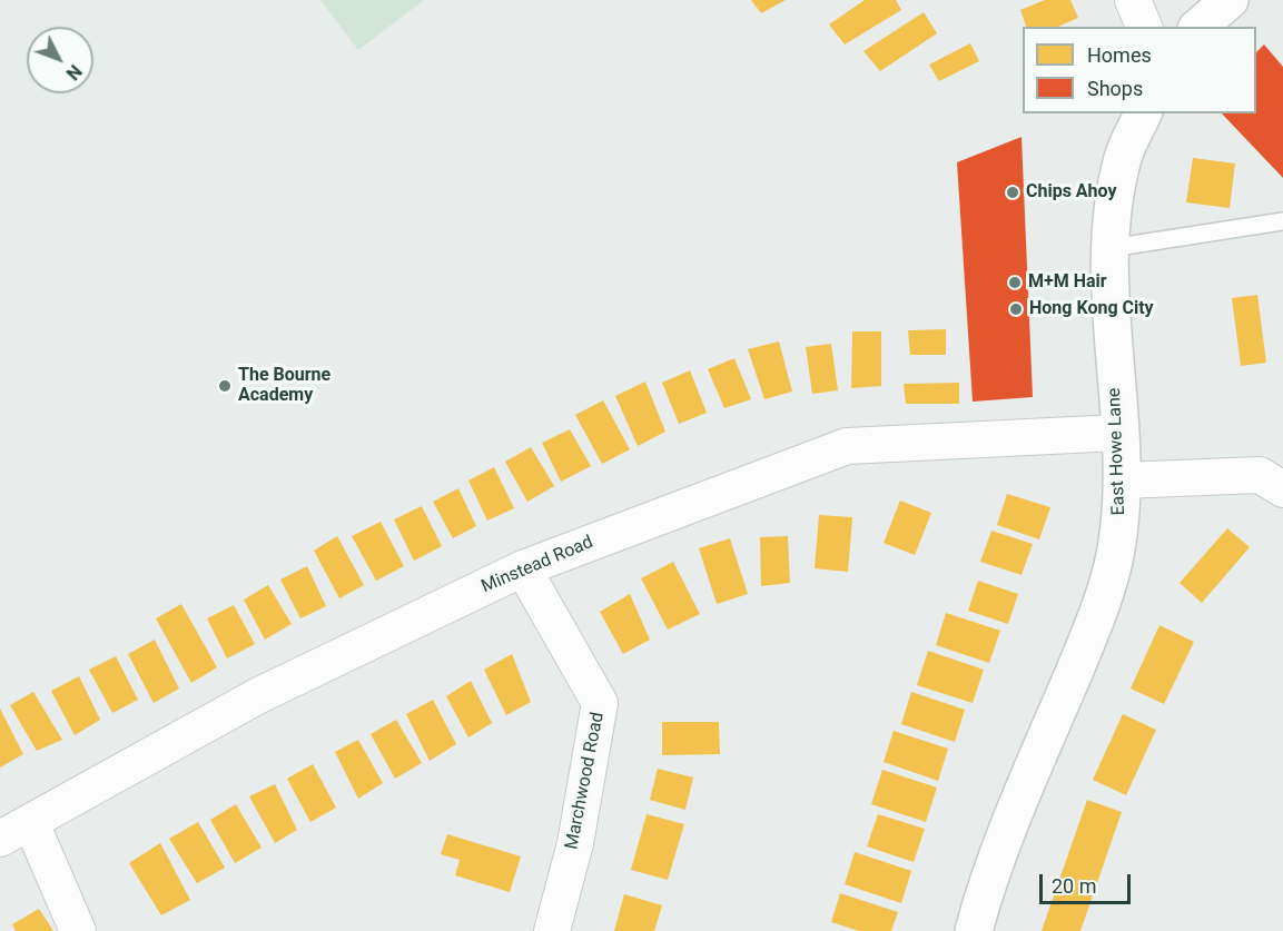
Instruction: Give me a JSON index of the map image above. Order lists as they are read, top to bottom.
{
  "streets": {
    "street": ["East Howe Lane", "Minstead Road", "Marchwood Road"]
  },
  "crossings": [
    ["East Howe Lane", "Minstead Road"],
    ["Minstead Road", "Marchwood Road"]
  ],
  "places": [
    "Chips Ahoy",
    "M+M Hair",
    "Hong Kong City",
    "The Bourne Academy"
  ],
  "legend": ["Homes", "Shops"],
  "scale_bar": "20 m",
  "north": "bottom right"
}
